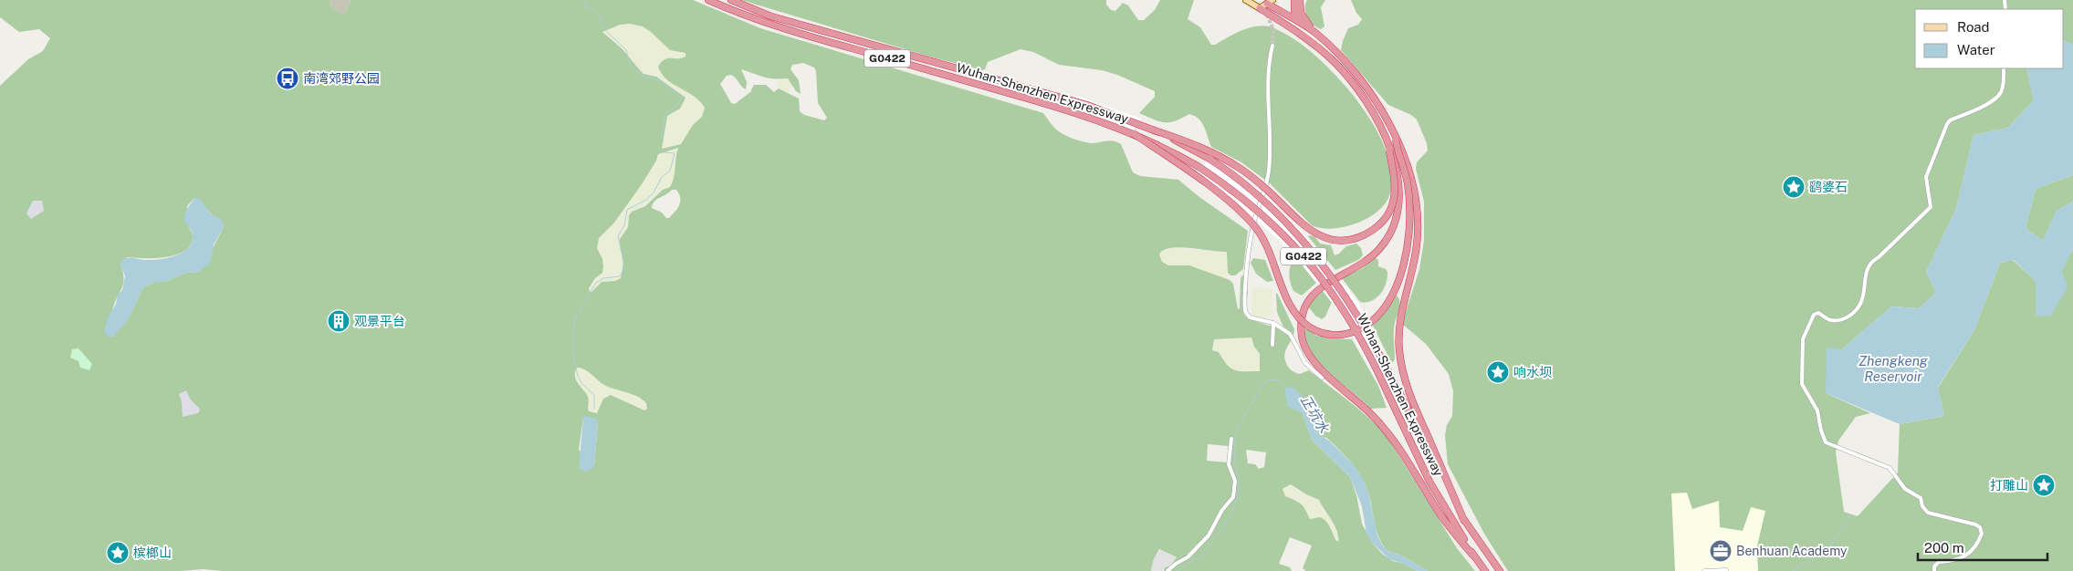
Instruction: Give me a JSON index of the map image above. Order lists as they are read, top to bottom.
{
  "streets": {
    "highway": ["G0422", "Wuhan-Shenzhen Expressway"]
  },
  "water": ["Zhengkeng Reservoir", "正坑水"],
  "places": {
    "bus stop": ["南湾郊野公园"],
    "place": [
      "鹞婆石",
      "响水坝",
      "打雕山",
      "槟榔山"
    ],
    "building": ["观景平台"],
    "office": ["Benhuan Academy"]
  },
  "legend": ["Road", "Water"],
  "scale_bar": "200 m"
}
